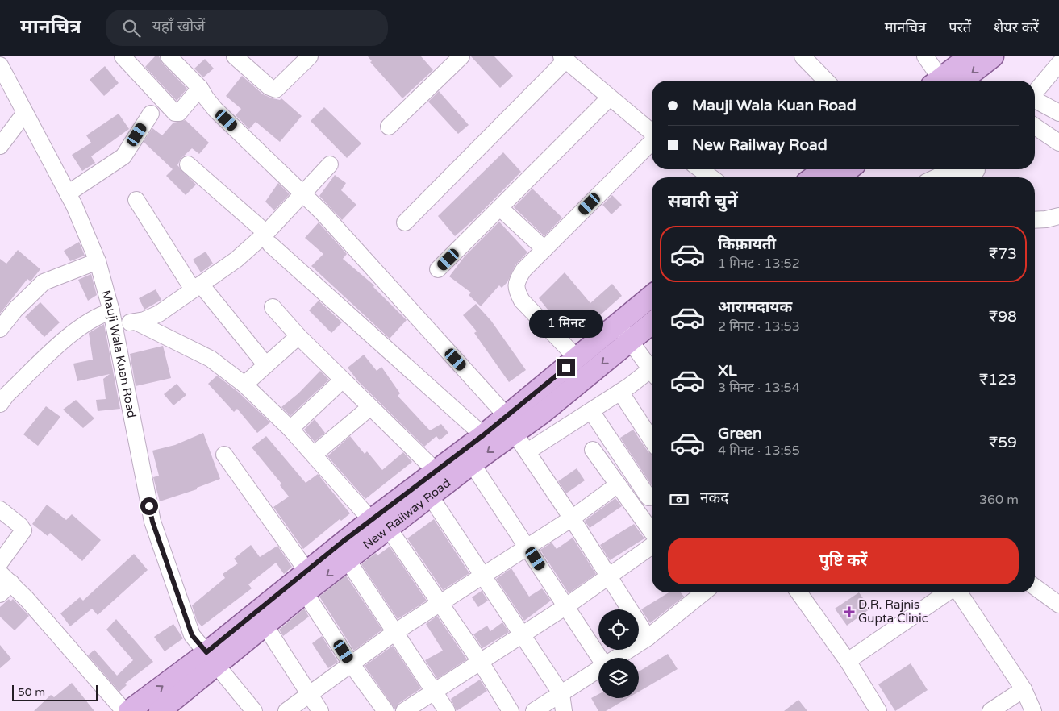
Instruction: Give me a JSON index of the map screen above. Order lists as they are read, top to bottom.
{
  "streets": {
    "main road": ["New Railway Road"],
    "street": ["Mauji Wala Kuan Road"]
  },
  "crossings": [
    ["Mauji Wala Kuan Road", "New Railway Road"]
  ],
  "places": {
    "health": ["D.R. Rajnis Gupta Clinic"]
  },
  "scale_bar": "50 m",
  "page": {
    "header": "मानचित्र",
    "search": "यहाँ खोजें",
    "nav": ["मानचित्र", "परतें", "शेयर करें"],
    "banner": ["Mauji Wala Kuan Road", "New Railway Road"],
    "heading": "सवारी चुनें",
    "list": [
      {
        "name": "किफ़ायती",
        "note": "1 मिनट · 13:52",
        "value": "₹73"
      },
      {
        "name": "आरामदायक",
        "note": "2 मिनट · 13:53",
        "value": "₹98"
      },
      {
        "name": "XL",
        "note": "3 मिनट · 13:54",
        "value": "₹123"
      },
      {
        "name": "Green",
        "note": "4 मिनट · 13:55",
        "value": "₹59"
      }
    ],
    "bubble": "1 मिनट",
    "pay": ["नकद", "360 m"],
    "buttons": "पुष्टि करें",
    "scale": "50 m"
  }
}
